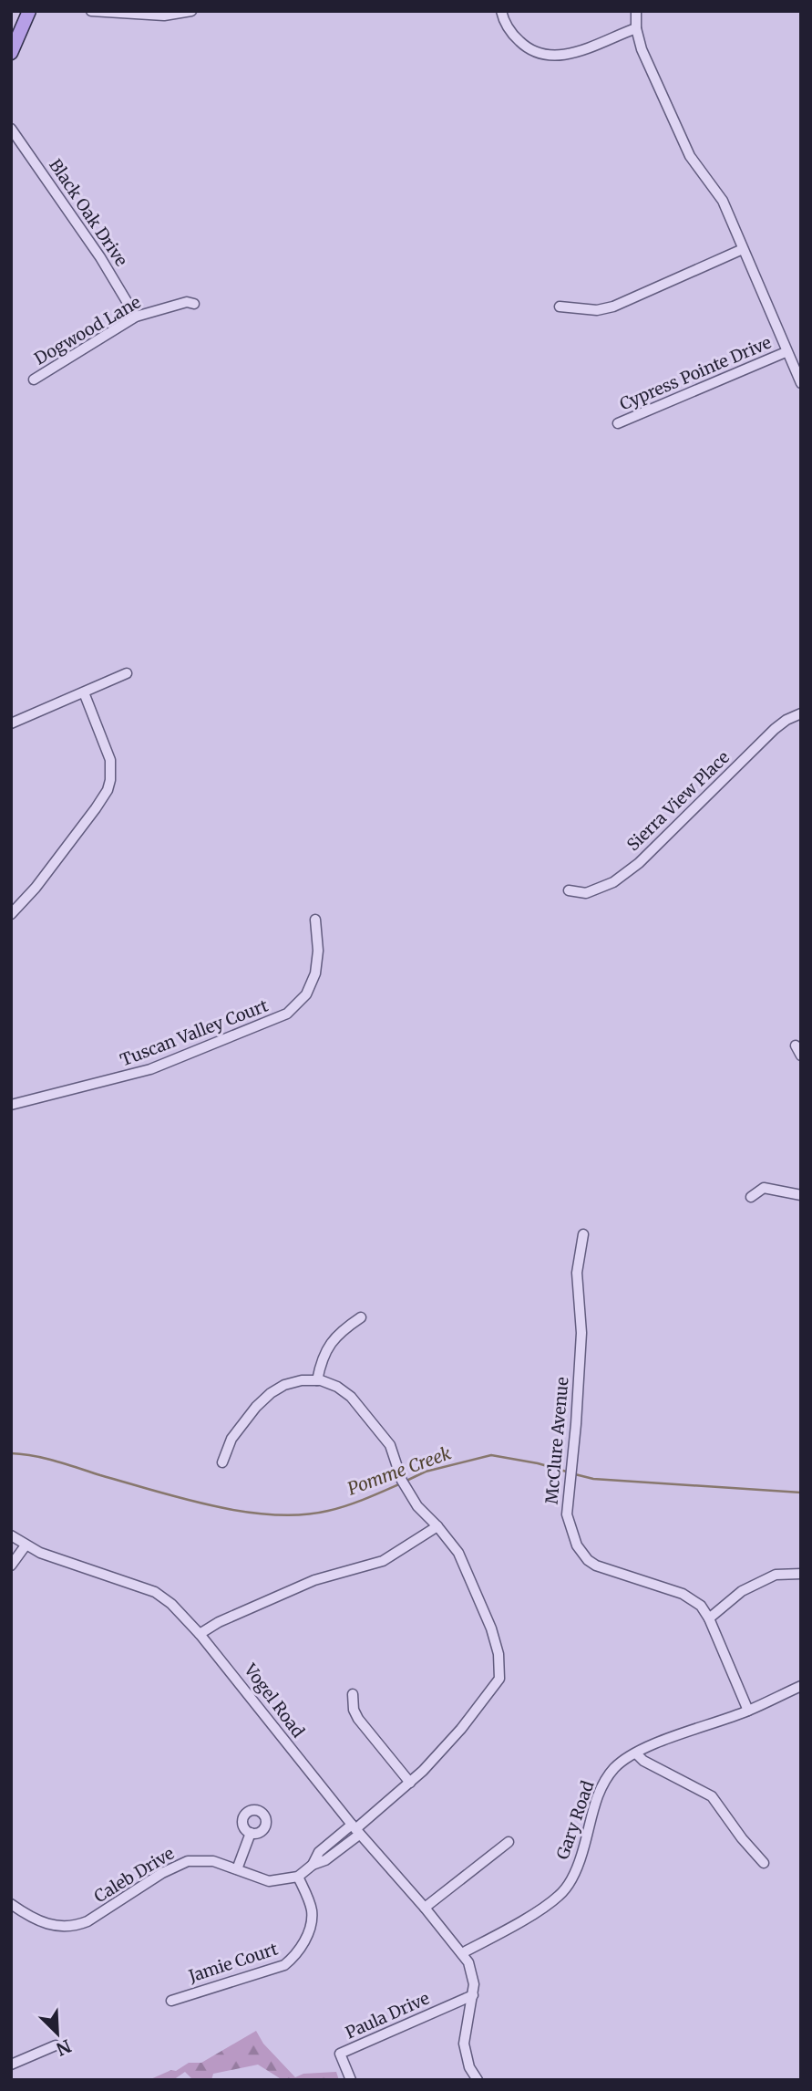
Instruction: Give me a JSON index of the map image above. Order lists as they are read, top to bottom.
{
  "streets": {
    "street": [
      "Black Oak Drive",
      "Dogwood Lane",
      "Cypress Pointe Drive",
      "Sierra View Place",
      "Tuscan Valley Court",
      "McClure Avenue",
      "Vogel Road",
      "Gary Road",
      "Caleb Drive",
      "Jamie Court",
      "Paula Drive"
    ]
  },
  "crossings": [
    ["Black Oak Drive", "Dogwood Lane"],
    ["McClure Avenue", "Gary Road"],
    ["Vogel Road", "Gary Road"],
    ["Vogel Road", "Paula Drive"],
    ["Caleb Drive", "Jamie Court"]
  ],
  "water": ["Pomme Creek"],
  "north": "bottom right"
}
